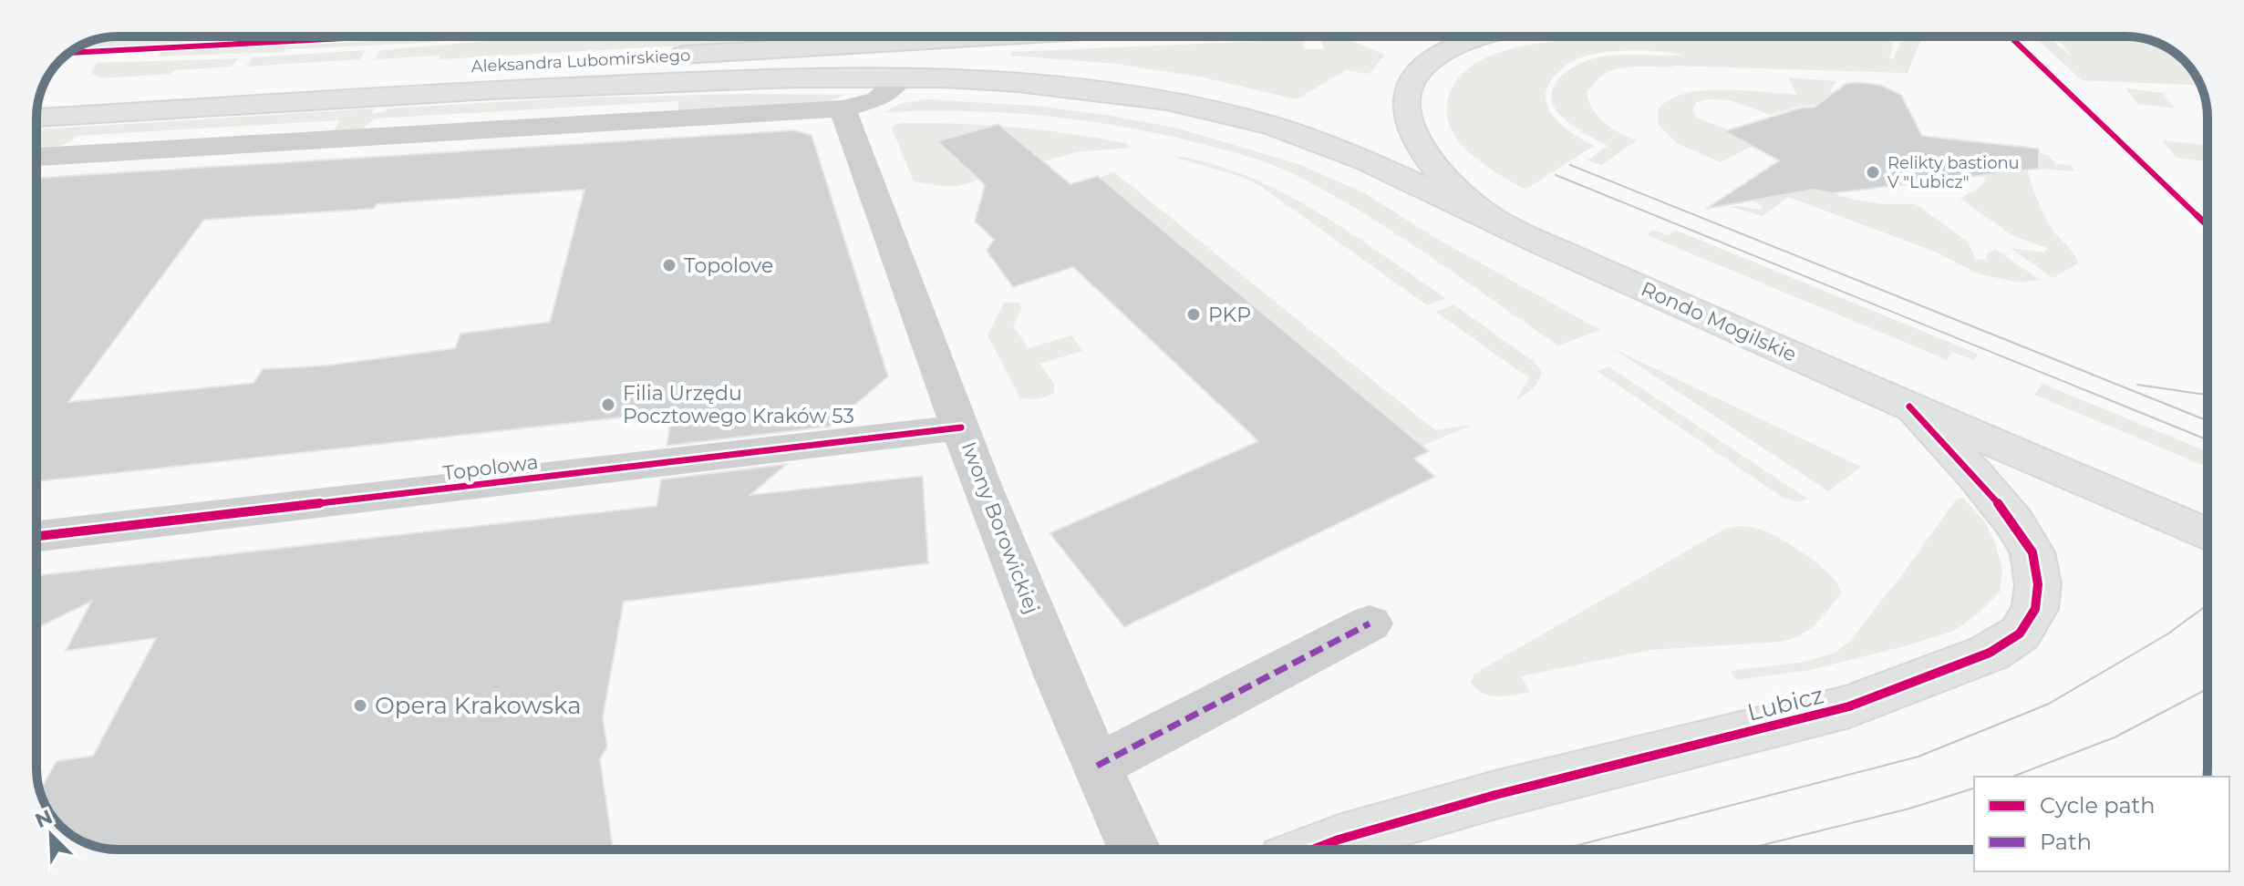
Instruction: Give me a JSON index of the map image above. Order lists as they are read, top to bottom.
{
  "streets": {
    "main road": ["Aleksandra Lubomirskiego", "Rondo Mogilskie", "Lubicz"],
    "street": ["Topolowa", "Iwony Borowickiej"]
  },
  "crossings": [
    ["Aleksandra Lubomirskiego", "Rondo Mogilskie"],
    ["Rondo Mogilskie", "Lubicz"],
    ["Topolowa", "Iwony Borowickiej"]
  ],
  "places": [
    "Relikty bastionu V \"Lubicz\"",
    "Topolove",
    "PKP",
    "Filia Urzędu Pocztowego Kraków 53",
    "Opera Krakowska"
  ],
  "legend": ["Cycle path", "Path"],
  "north": "top left"
}
